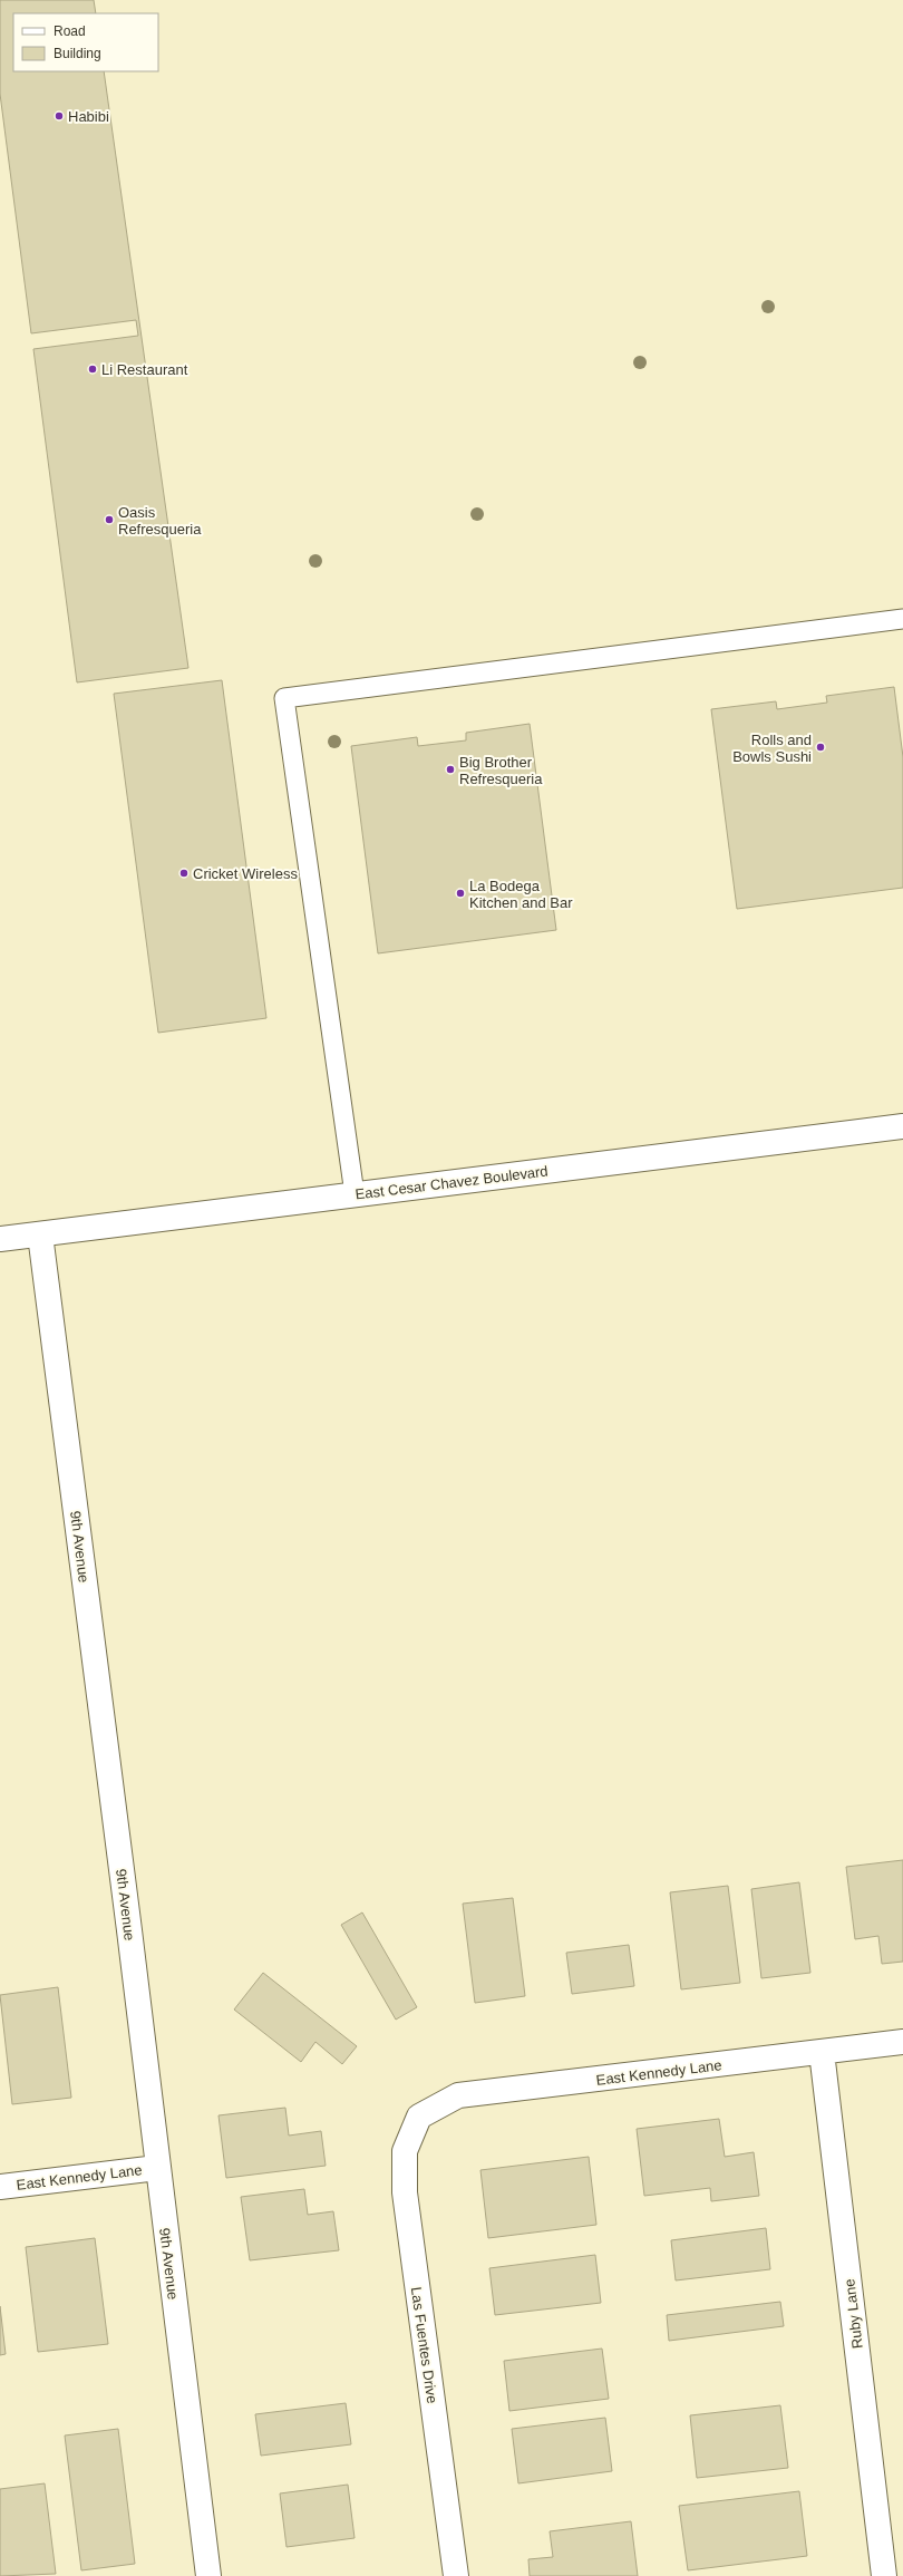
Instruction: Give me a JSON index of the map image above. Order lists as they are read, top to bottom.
{
  "streets": {
    "main road": [
      "East Cesar Chavez Boulevard",
      "9th Avenue",
      "East Kennedy Lane",
      "Ruby Lane",
      "Las Fuentes Drive"
    ]
  },
  "crossings": [
    ["East Cesar Chavez Boulevard", "9th Avenue"],
    ["9th Avenue", "East Kennedy Lane"],
    ["East Kennedy Lane", "Ruby Lane"],
    ["East Kennedy Lane", "Las Fuentes Drive"]
  ],
  "places": [
    "Habibi",
    "Li Restaurant",
    "Oasis Refresqueria",
    "Rolls and Bowls Sushi",
    "Big Brother Refresqueria",
    "Cricket Wireless",
    "La Bodega Kitchen and Bar"
  ],
  "legend": ["Road", "Building"]
}
